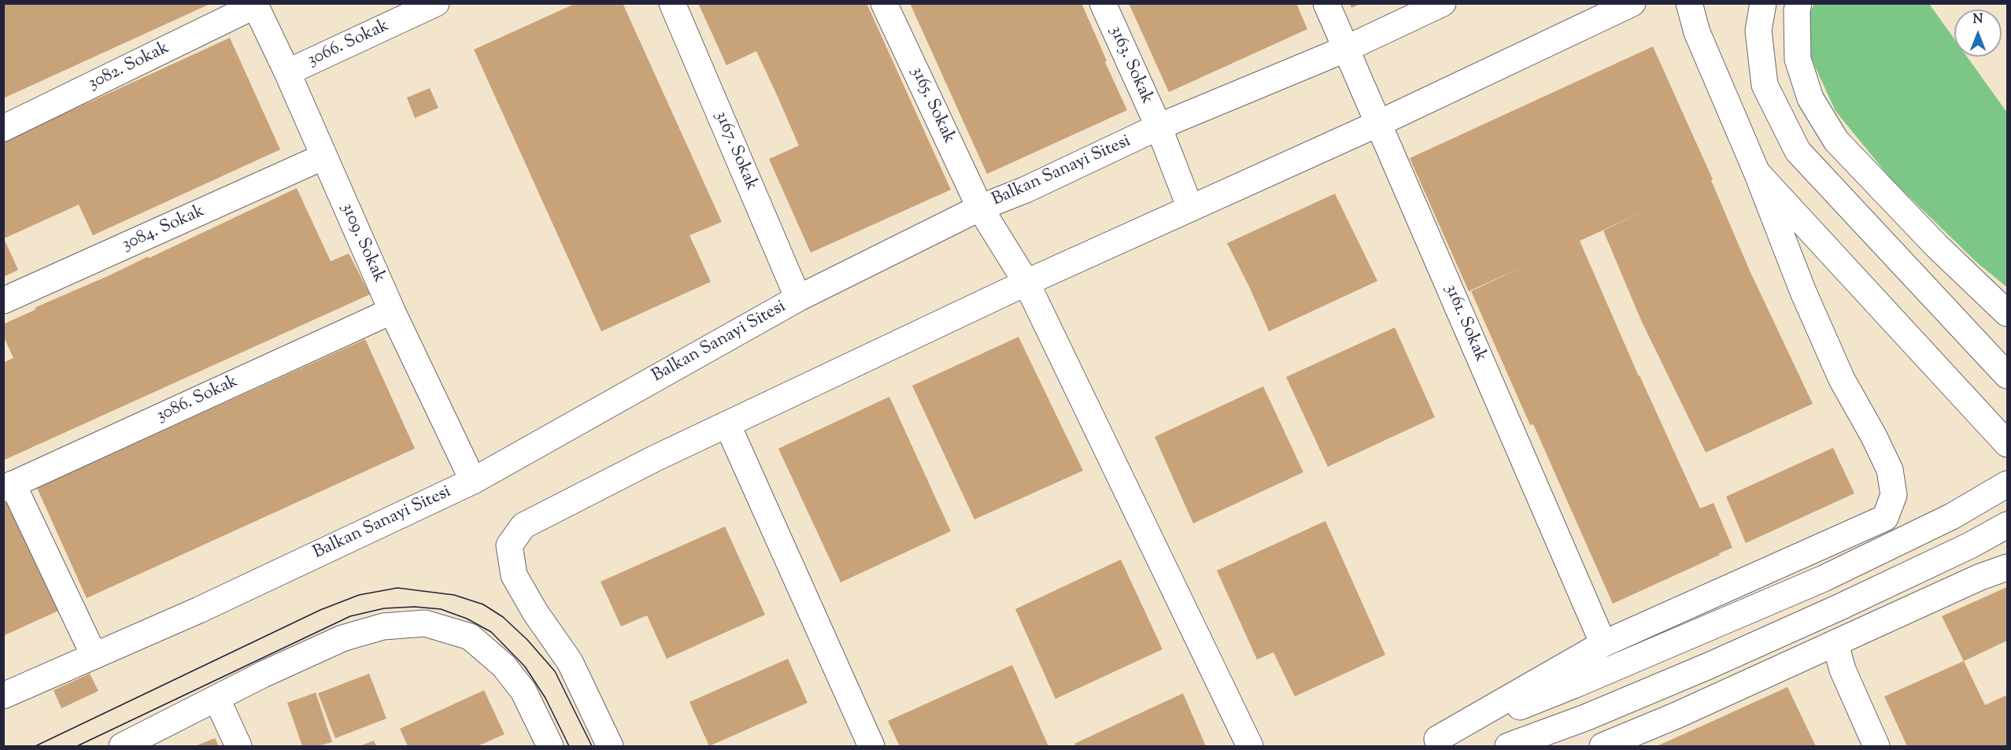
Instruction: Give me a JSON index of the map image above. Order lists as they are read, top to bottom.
{
  "streets": {
    "main road": [
      "3066. Sokak",
      "3163. Sokak",
      "3082. Sokak",
      "3165. Sokak",
      "3167. Sokak",
      "Balkan Sanayi Sitesi",
      "3084. Sokak",
      "3109. Sokak",
      "3161. Sokak",
      "3086. Sokak"
    ]
  },
  "crossings": [
    ["3066. Sokak", "3109. Sokak"],
    ["3163. Sokak", "Balkan Sanayi Sitesi"],
    ["3082. Sokak", "3109. Sokak"],
    ["3165. Sokak", "Balkan Sanayi Sitesi"],
    ["3167. Sokak", "Balkan Sanayi Sitesi"],
    ["Balkan Sanayi Sitesi", "3109. Sokak"],
    ["Balkan Sanayi Sitesi", "3161. Sokak"],
    ["3084. Sokak", "3109. Sokak"],
    ["3109. Sokak", "3086. Sokak"]
  ],
  "north": "top"
}
